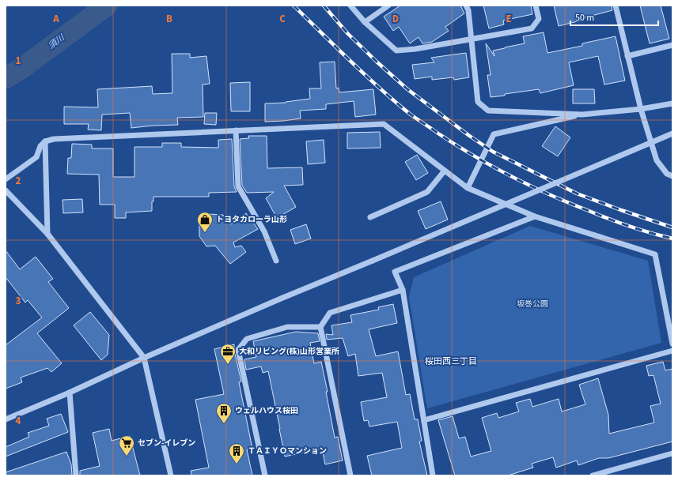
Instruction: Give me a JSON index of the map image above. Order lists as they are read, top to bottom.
{
  "districts": ["桜田西三丁目"],
  "water": ["須川"],
  "parks": ["坂巻公園"],
  "places": {
    "shop": ["トヨタカローラ山形"],
    "office": ["大和リビング(株)山形営業所"],
    "building": ["ウェルハウス桜田", "ＴＡＩＹＯマンション"],
    "supermarket": ["セブン-イレブン"]
  },
  "scale_bar": "50 m",
  "grid": {
    "columns": [
      "A",
      "B",
      "C",
      "D",
      "E"
    ],
    "rows": [
      "1",
      "2",
      "3",
      "4"
    ]
  }
}
